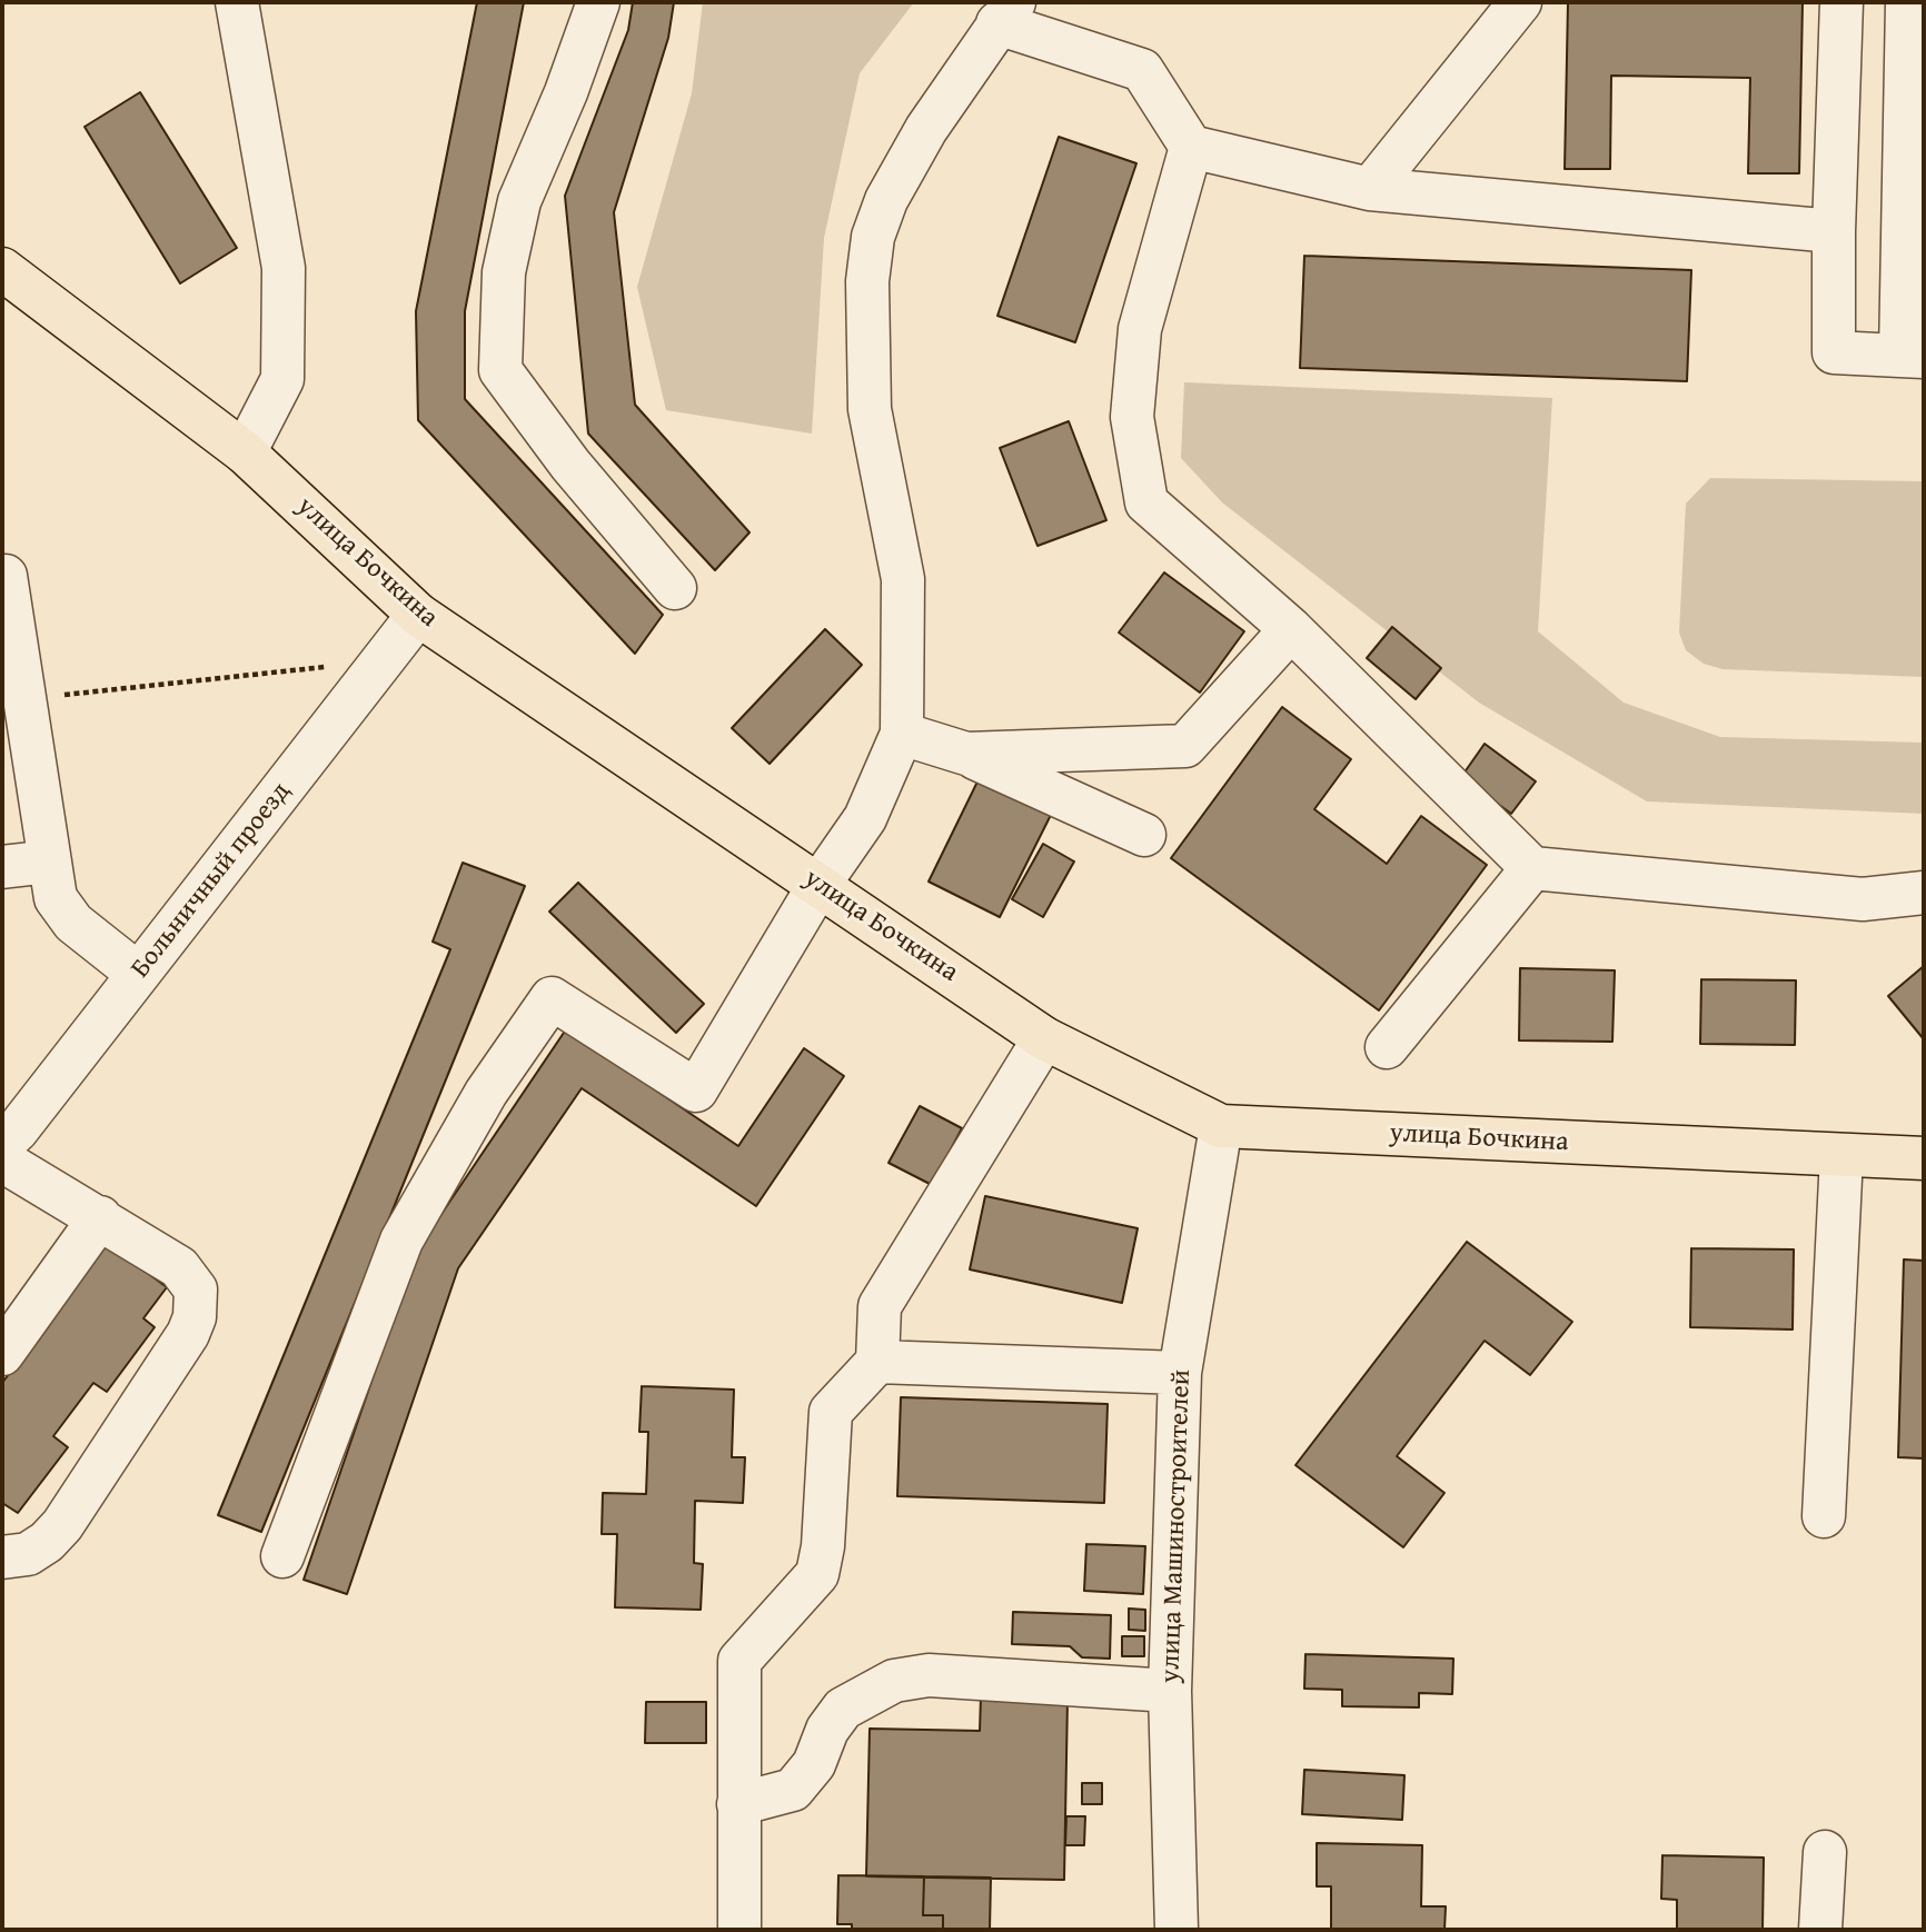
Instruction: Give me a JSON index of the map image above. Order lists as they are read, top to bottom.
{
  "streets": {
    "main road": ["улица Бочкина"],
    "street": ["Больничный проезд", "улица Машиностроителей"]
  },
  "crossings": [
    ["улица Бочкина", "Больничный проезд"],
    ["улица Бочкина", "улица Машиностроителей"]
  ]
}
